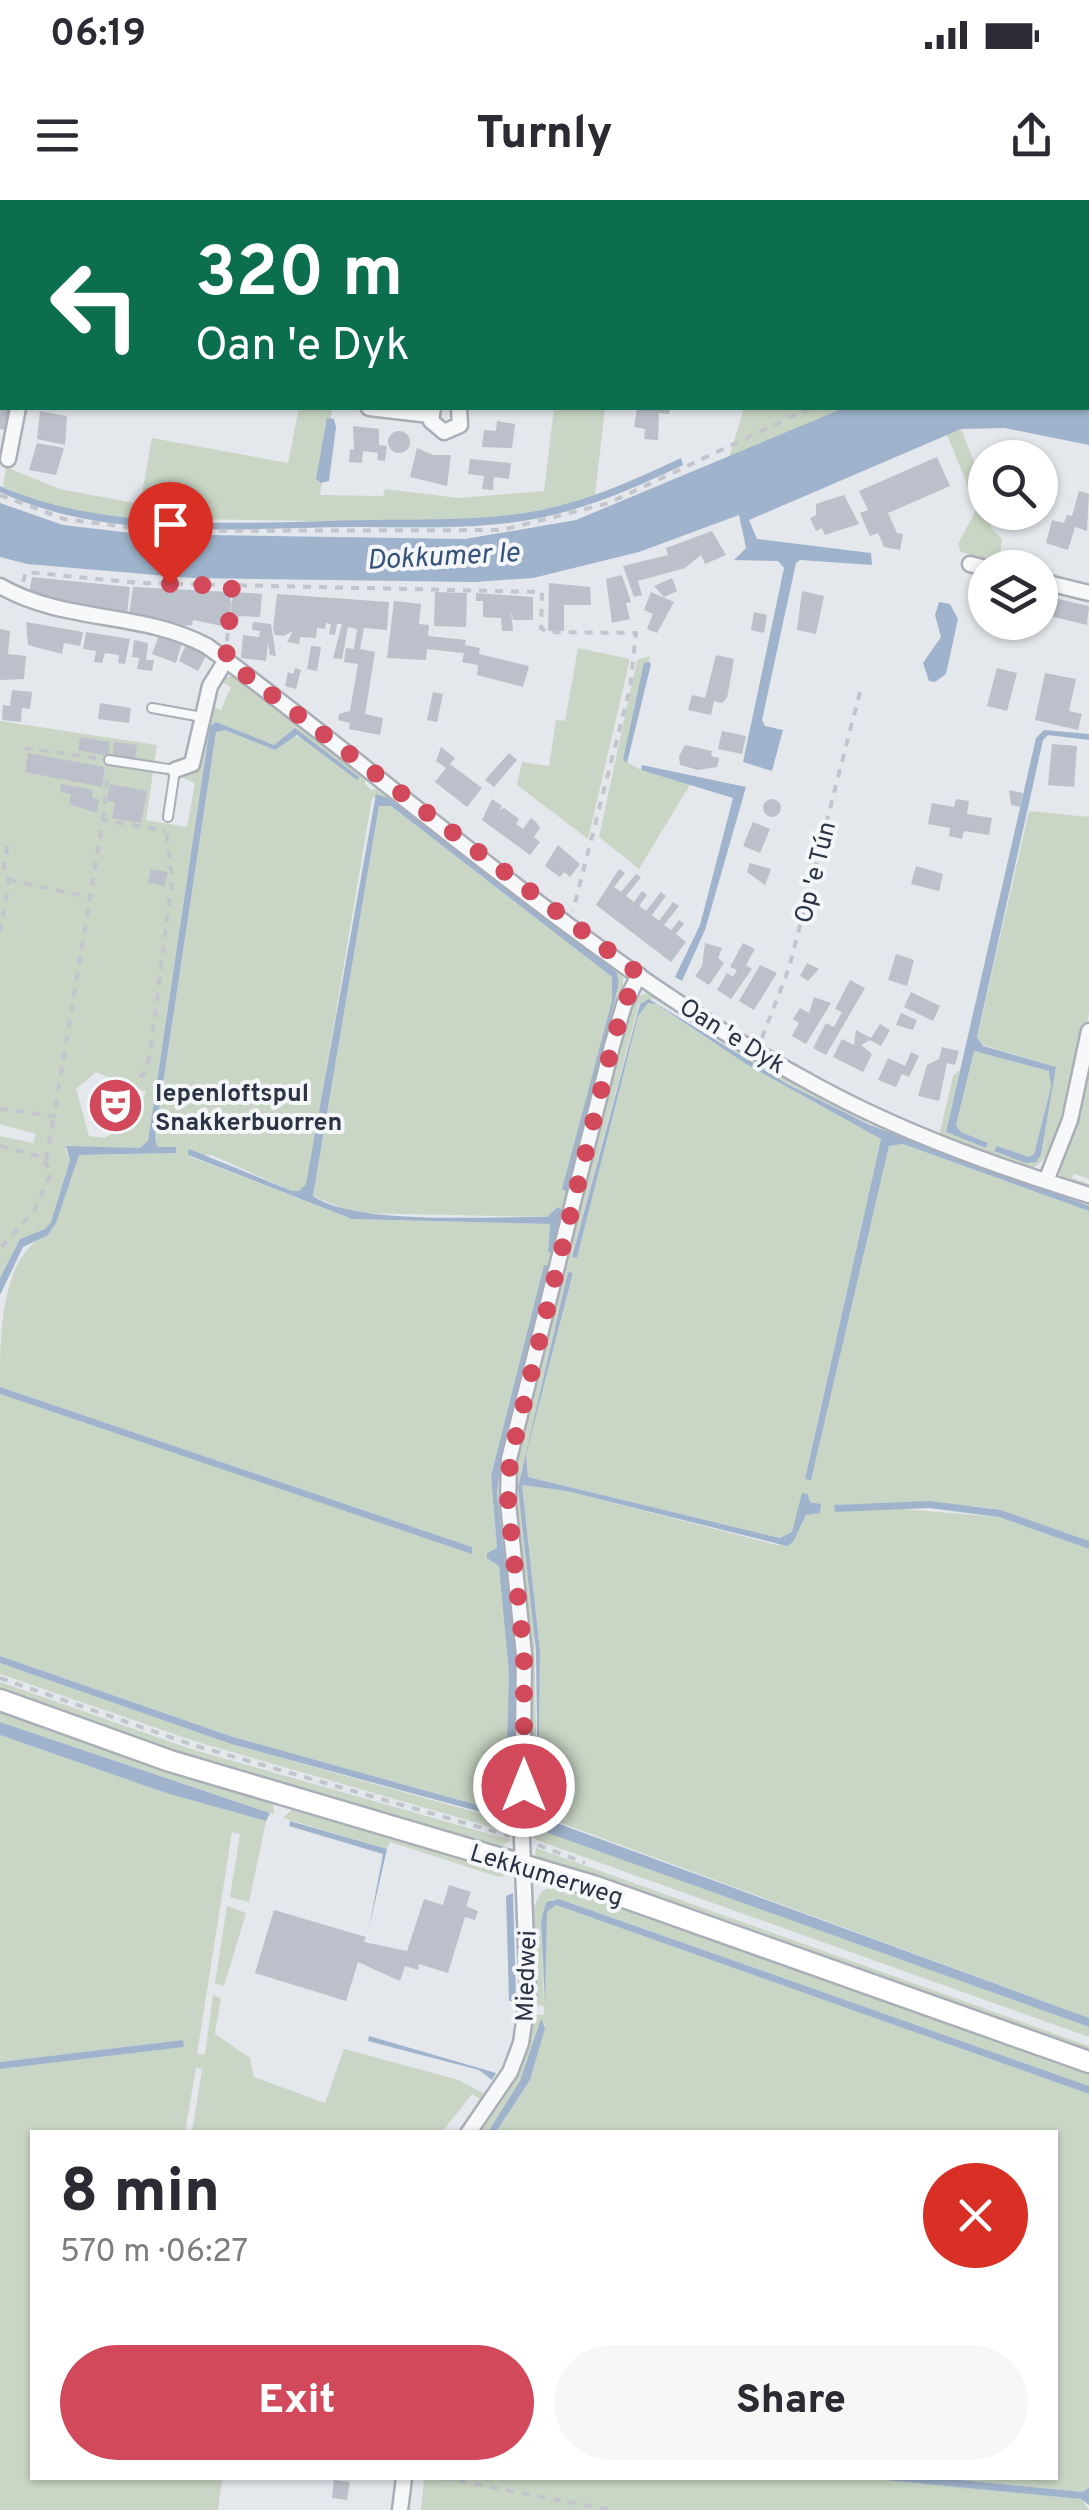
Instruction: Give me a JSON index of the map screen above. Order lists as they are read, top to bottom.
{
  "streets": {
    "main road": ["Lekkumerweg"],
    "street": ["Oan 'e Dyk", "Miedwei"],
    "path": ["Op 'e Tún"]
  },
  "crossings": [
    ["Op 'e Tún", "Oan 'e Dyk"],
    ["Oan 'e Dyk", "Miedwei"],
    ["Lekkumerweg", "Miedwei"]
  ],
  "water": ["Dokkumer Ie"],
  "places": {
    "theatre": ["Iepenloftspul Snakkerbuorren"]
  },
  "page": {
    "status": "06:19",
    "header": "Turnly",
    "turn": ["320 m", "Oan 'e Dyk"],
    "heading": ["8 min", "570 m · 06:27"],
    "buttons": ["Exit", "Share"]
  }
}
